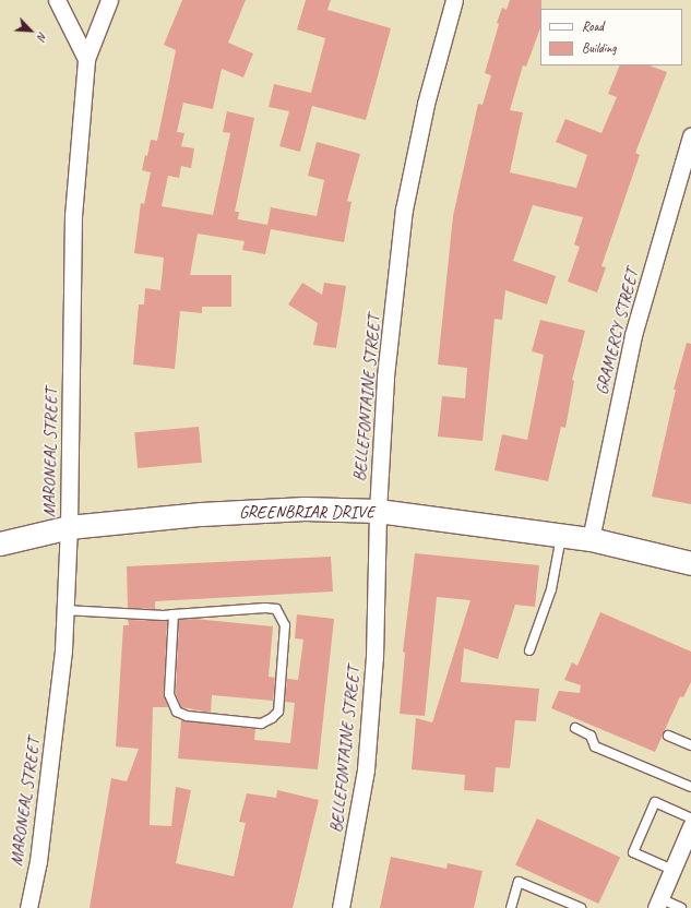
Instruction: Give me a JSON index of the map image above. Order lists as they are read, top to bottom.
{
  "streets": {
    "main road": ["GREENBRIAR DRIVE"],
    "street": ["GRAMERCY STREET", "BELLEFONTAINE STREET", "MARONEAL STREET"]
  },
  "crossings": [
    ["GRAMERCY STREET", "GREENBRIAR DRIVE"],
    ["BELLEFONTAINE STREET", "GREENBRIAR DRIVE"],
    ["MARONEAL STREET", "GREENBRIAR DRIVE"]
  ],
  "legend": ["Road", "Building"],
  "north": "bottom right"
}
